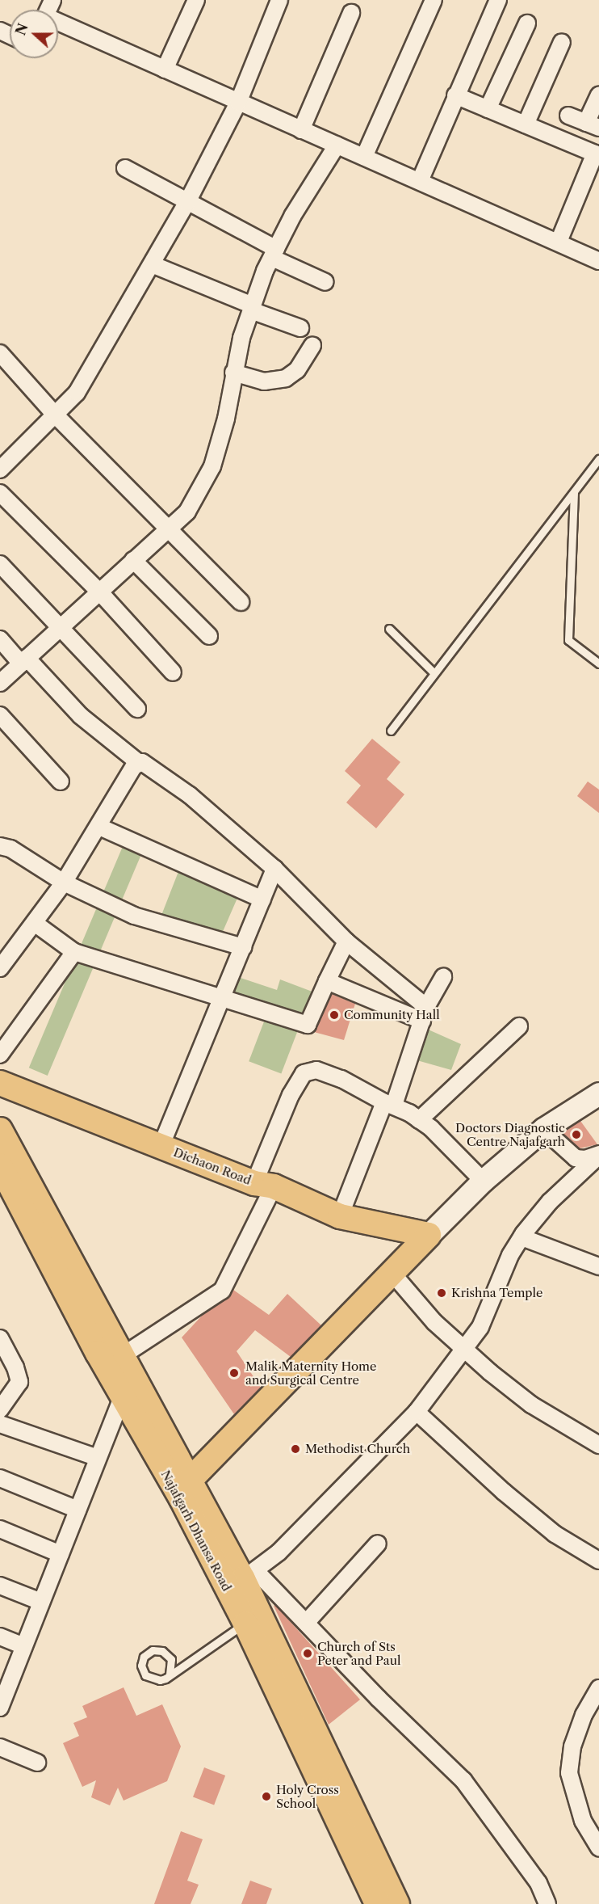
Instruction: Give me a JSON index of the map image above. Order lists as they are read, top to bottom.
{
  "streets": {
    "main road": ["Dichaon Road", "Najafgarh Dhansa Road"]
  },
  "places": [
    "Community Hall",
    "Doctors Diagnostic Centre Najafgarh",
    "Krishna Temple",
    "Malik Maternity Home and Surgical Centre",
    "Methodist Church",
    "Church of Sts Peter and Paul",
    "Holy Cross School"
  ],
  "north": "left"
}
